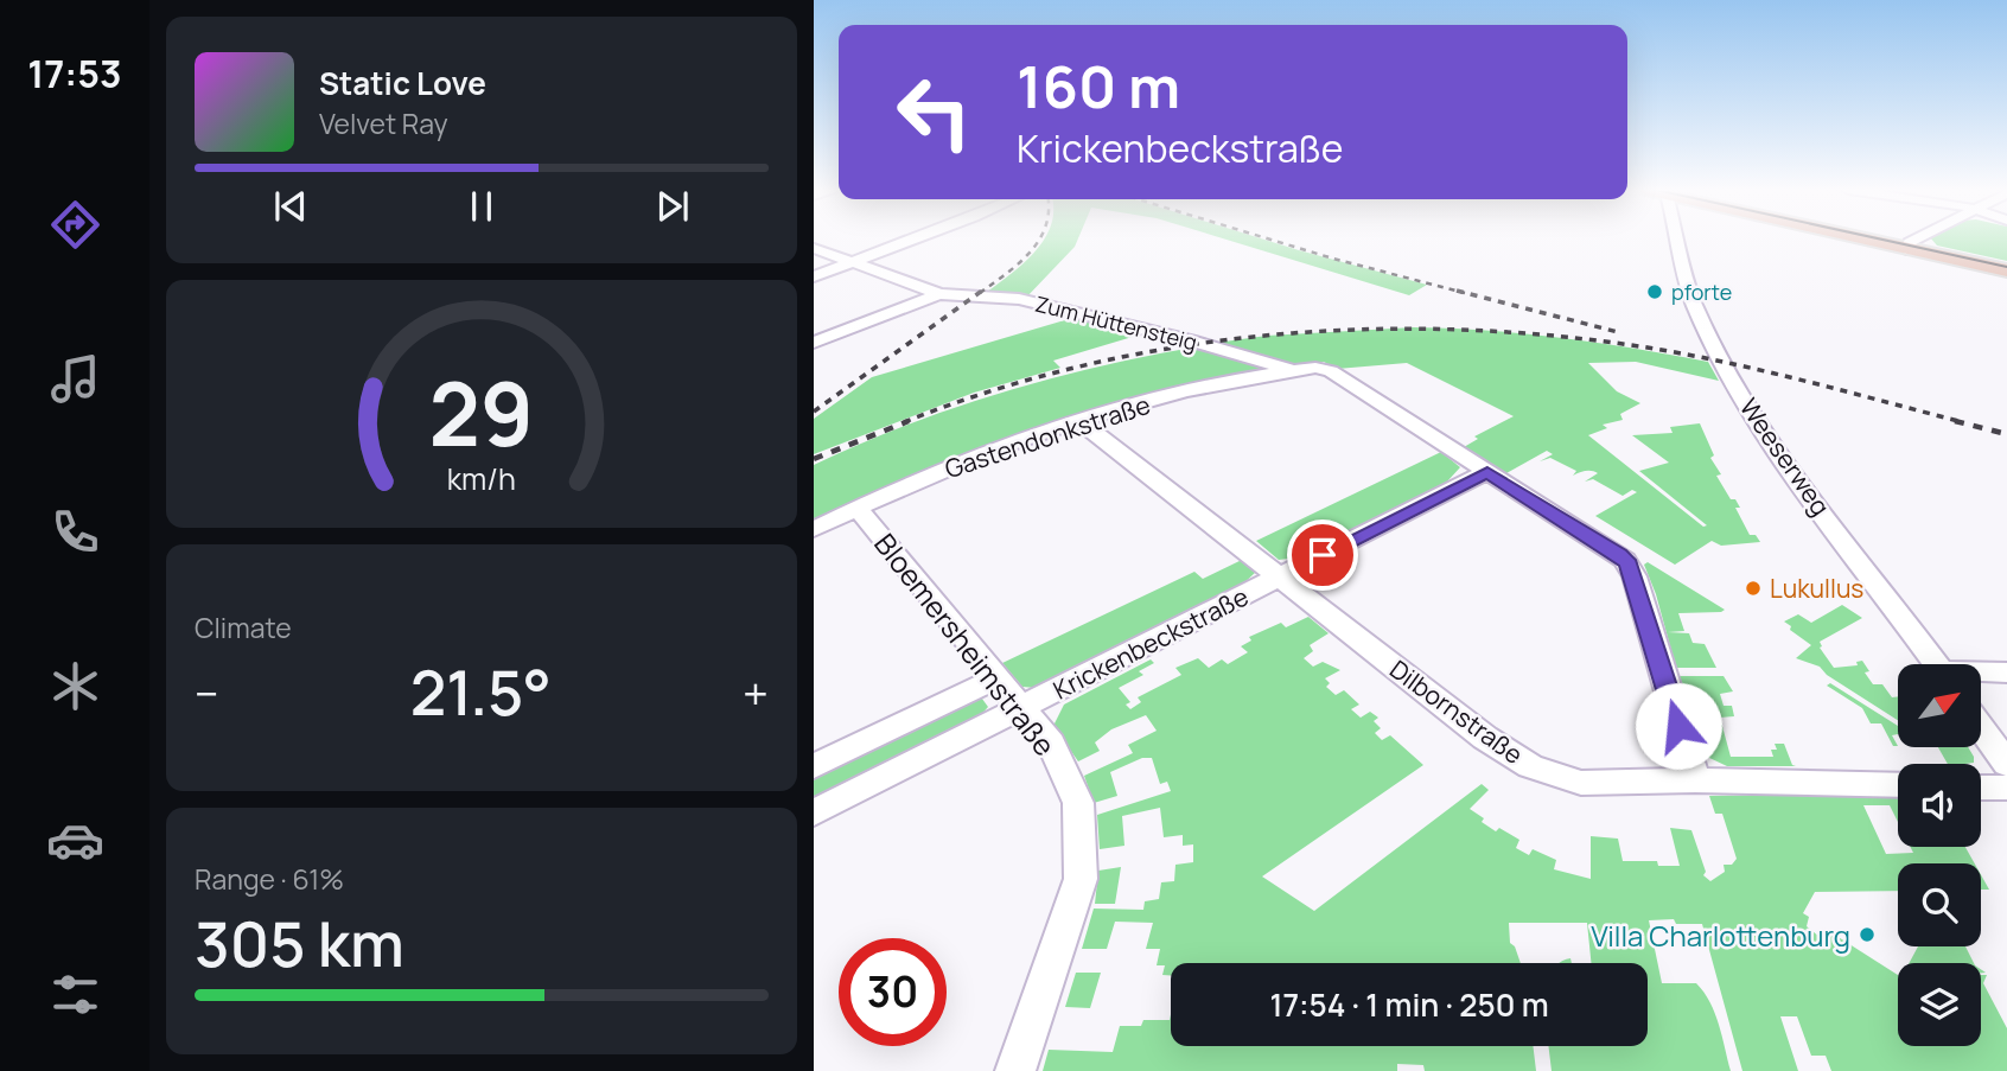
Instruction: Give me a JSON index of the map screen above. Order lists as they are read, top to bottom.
{
  "streets": {
    "street": [
      "Zum Hüttensteig",
      "Gastendonkstraße",
      "Weeserweg",
      "Krickenbeckstraße",
      "Bloemersheimstraße",
      "Dilbornstraße"
    ]
  },
  "crossings": [
    ["Zum Hüttensteig", "Gastendonkstraße"],
    ["Gastendonkstraße", "Bloemersheimstraße"],
    ["Gastendonkstraße", "Dilbornstraße"],
    ["Krickenbeckstraße", "Bloemersheimstraße"],
    ["Krickenbeckstraße", "Dilbornstraße"]
  ],
  "places": ["pforte", "Lukullus", "Villa Charlottenburg"],
  "north": "top right",
  "page": {
    "tabs": "17:53",
    "turn": ["160 m", "Krickenbeckstraße"],
    "song": ["Static Love", "Velvet Ray"],
    "tile": [
      "Climate",
      ["Range · 61%", "305 km"]
    ],
    "heat": ["−", "21.5°", "+"],
    "limit": "30",
    "trip": "17:54 · 1 min · 250 m",
    "gauge": ["29", "km/h"]
  }
}
